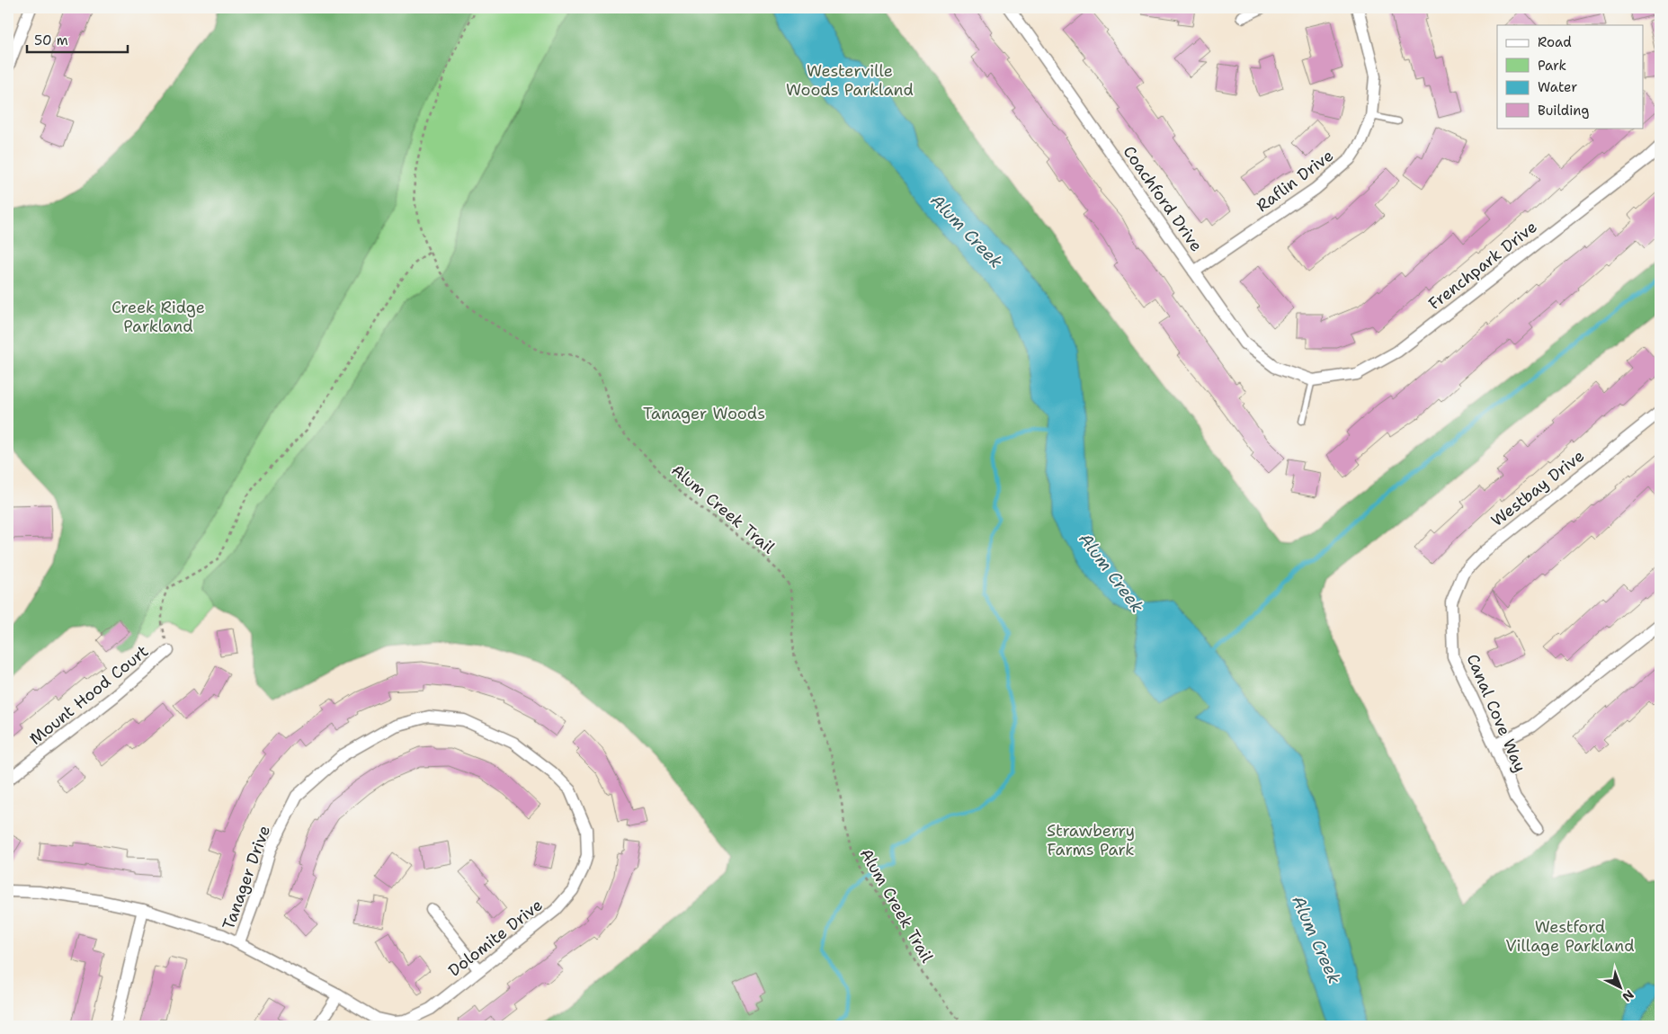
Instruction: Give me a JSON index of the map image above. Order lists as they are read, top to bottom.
{
  "streets": {
    "street": [
      "Raflin Drive",
      "Coachford Drive",
      "Frenchpark Drive",
      "Westbay Drive",
      "Mount Hood Court",
      "Canal Cove Way",
      "Tanager Drive",
      "Dolomite Drive"
    ],
    "path": ["Alum Creek Trail"]
  },
  "crossings": [
    ["Raflin Drive", "Coachford Drive"],
    ["Coachford Drive", "Frenchpark Drive"],
    ["Westbay Drive", "Canal Cove Way"],
    ["Tanager Drive", "Dolomite Drive"]
  ],
  "water": ["Alum Creek"],
  "parks": [
    "Westerville Woods Parkland",
    "Creek Ridge Parkland",
    "Tanager Woods",
    "Strawberry Farms Park",
    "Westford Village Parkland"
  ],
  "legend": [
    "Road",
    "Park",
    "Water",
    "Building"
  ],
  "scale_bar": "50 m",
  "north": "bottom right"
}
